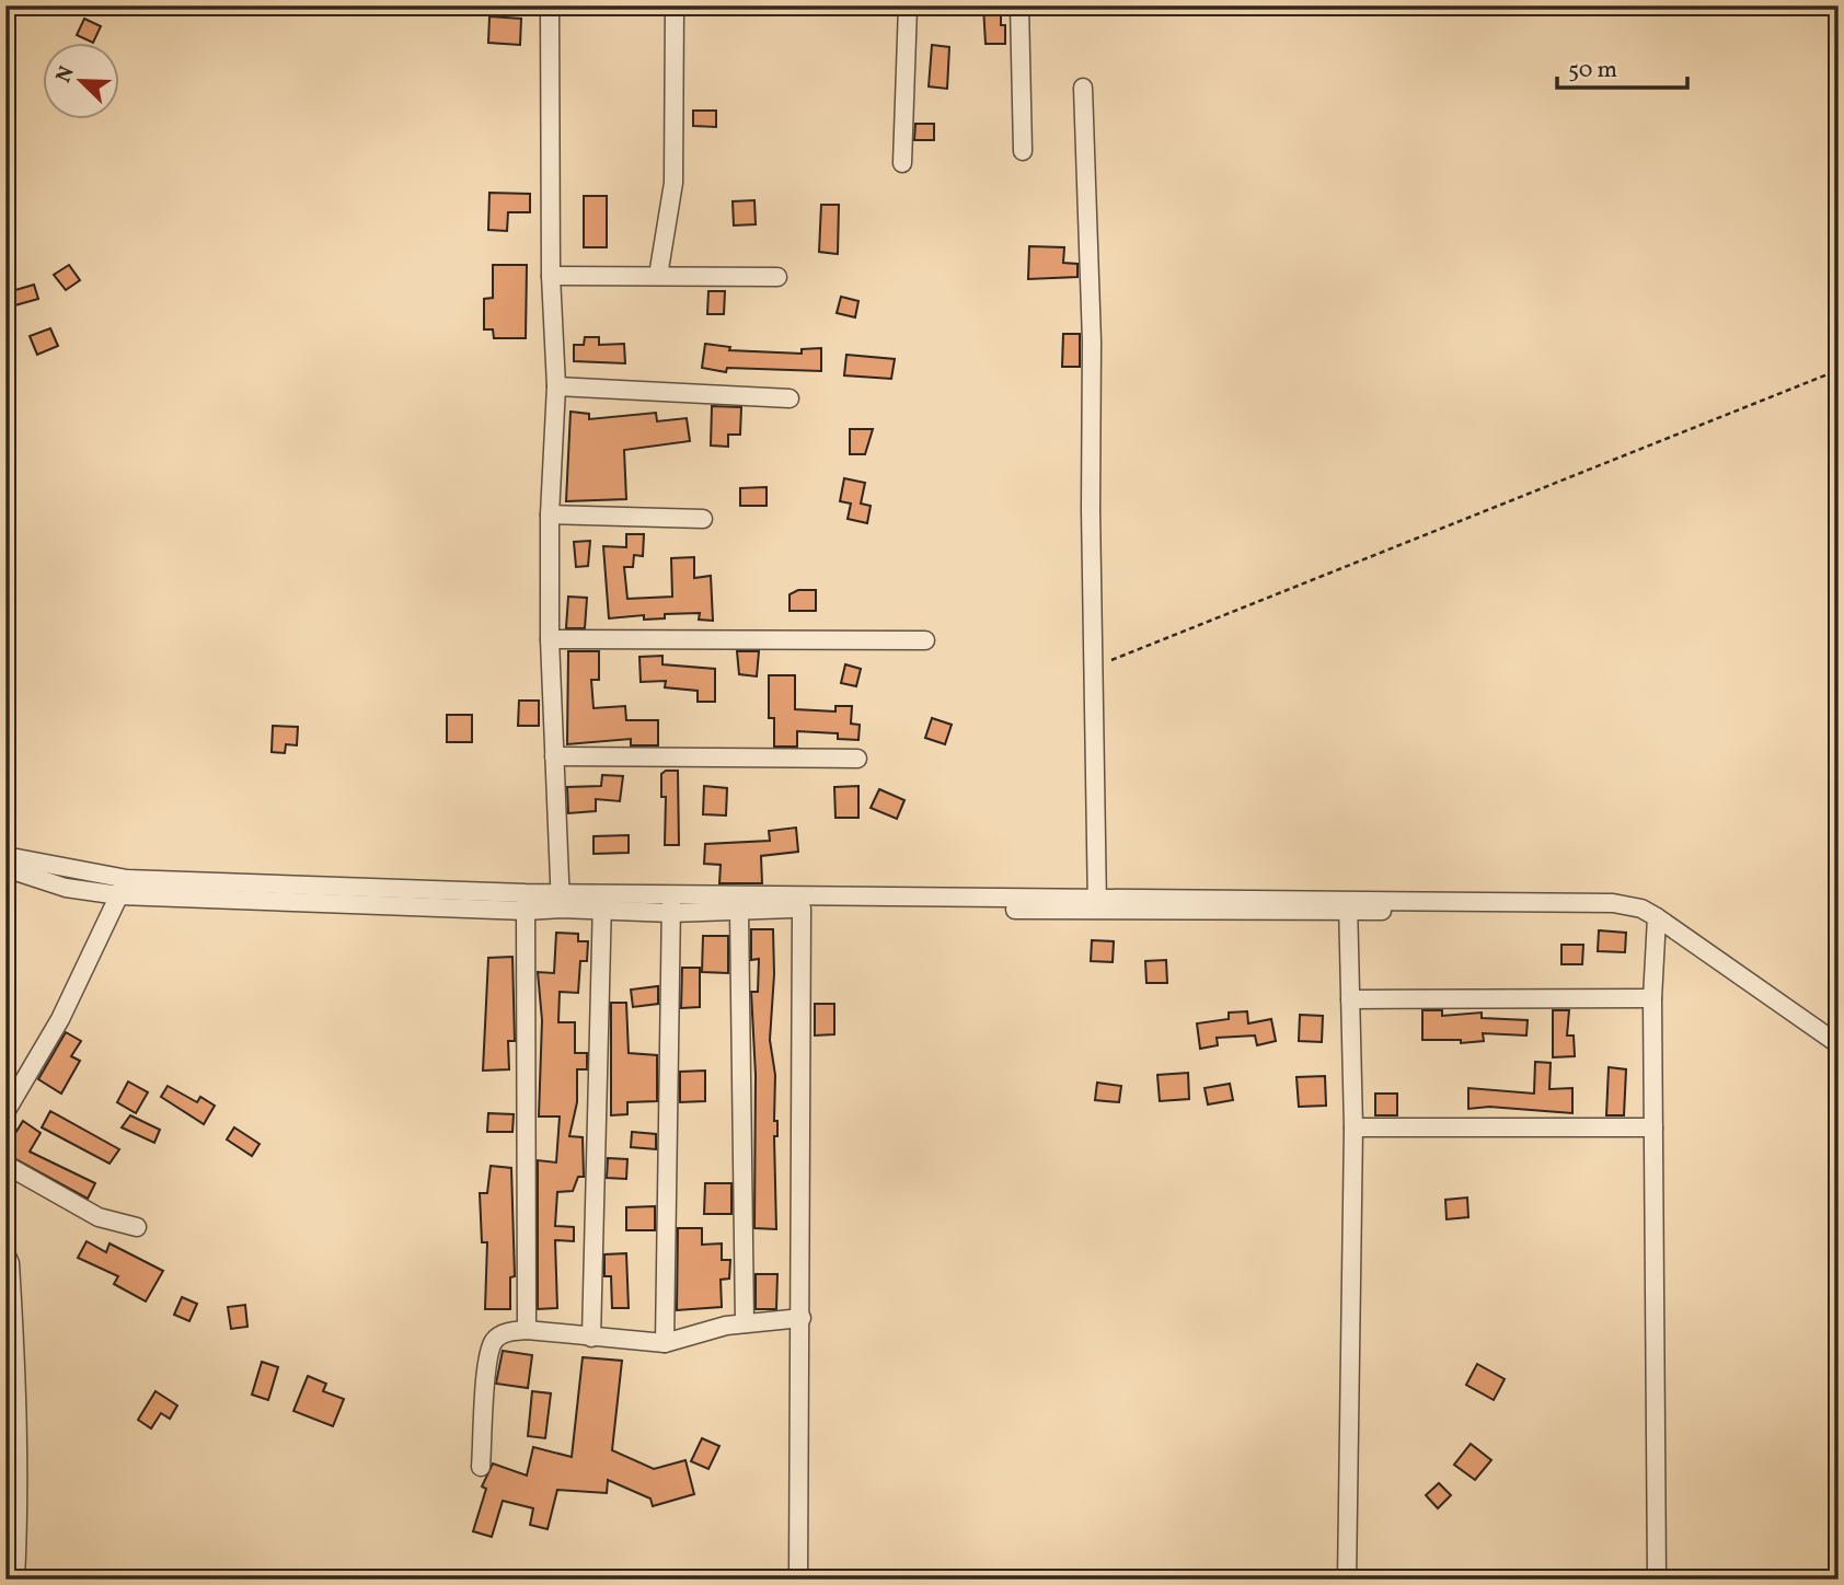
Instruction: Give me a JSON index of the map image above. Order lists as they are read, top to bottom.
{
  "scale_bar": "50 m",
  "north": "top left"
}
